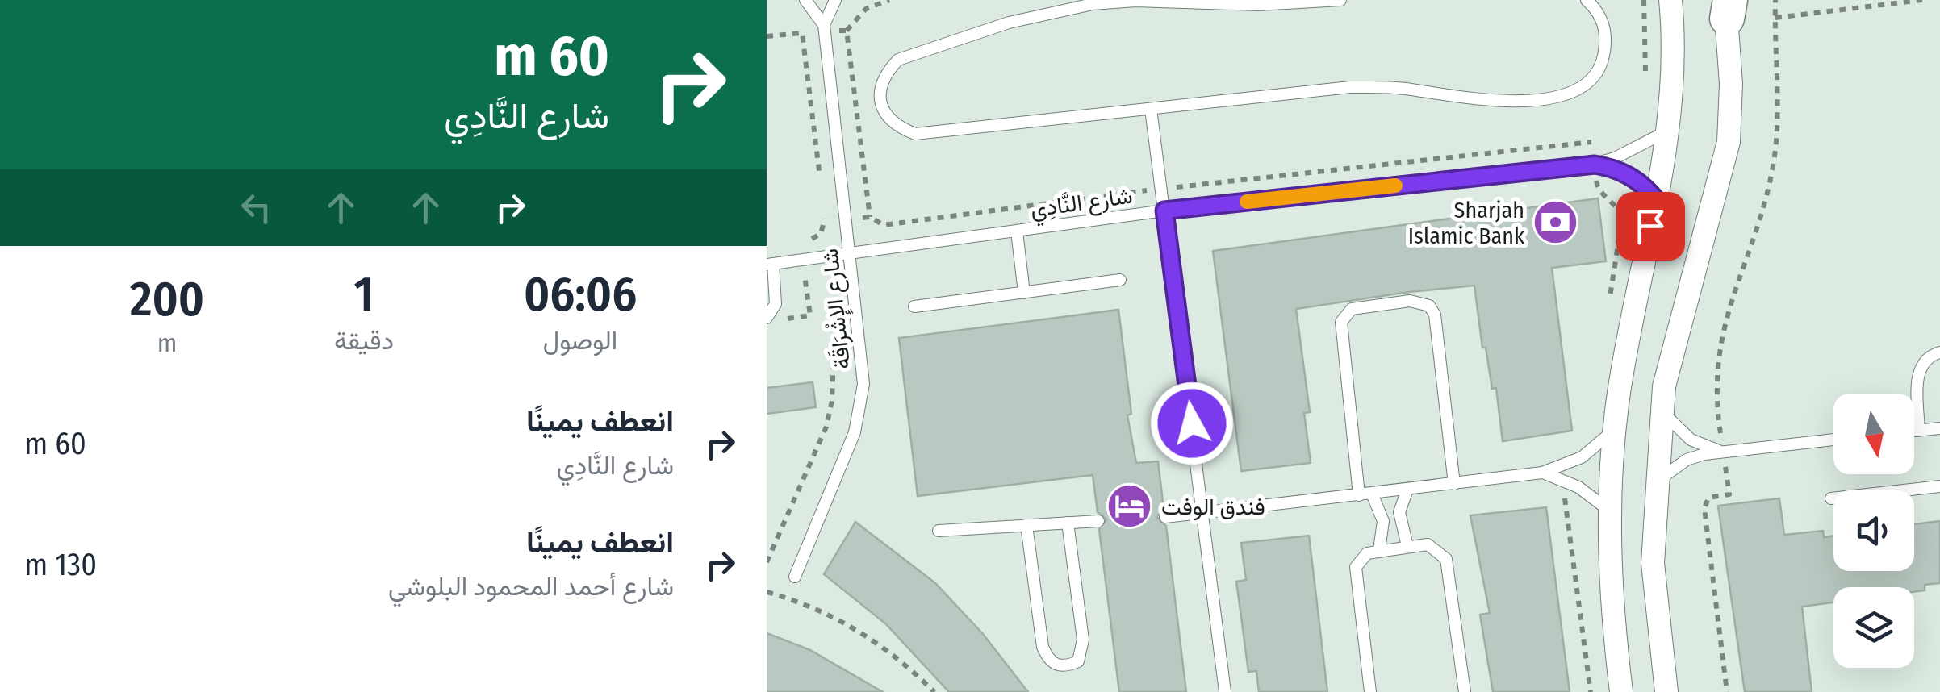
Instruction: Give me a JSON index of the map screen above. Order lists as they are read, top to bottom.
{
  "streets": {
    "lane": ["شارع النَّادِي", "شارع الإِشْرَاقَة"]
  },
  "crossings": [
    ["شارع النَّادِي", "شارع الإِشْرَاقَة"]
  ],
  "places": {
    "bank": ["Sharjah Islamic Bank"],
    "hotel": ["فندق الوفت"]
  },
  "north": "bottom",
  "page": {
    "turn": ["60 m", "شارع النَّادِي"],
    "eta": [
      "06:06",
      "الوصول",
      "1",
      "دقيقة",
      "200",
      "m"
    ],
    "list": [
      {
        "name": "انعطف يمينًا",
        "note": "شارع النَّادِي",
        "value": "60 m"
      },
      {
        "name": "انعطف يمينًا",
        "note": "شارع أحمد المحمود البلوشي",
        "value": "130 m"
      }
    ]
  }
}
